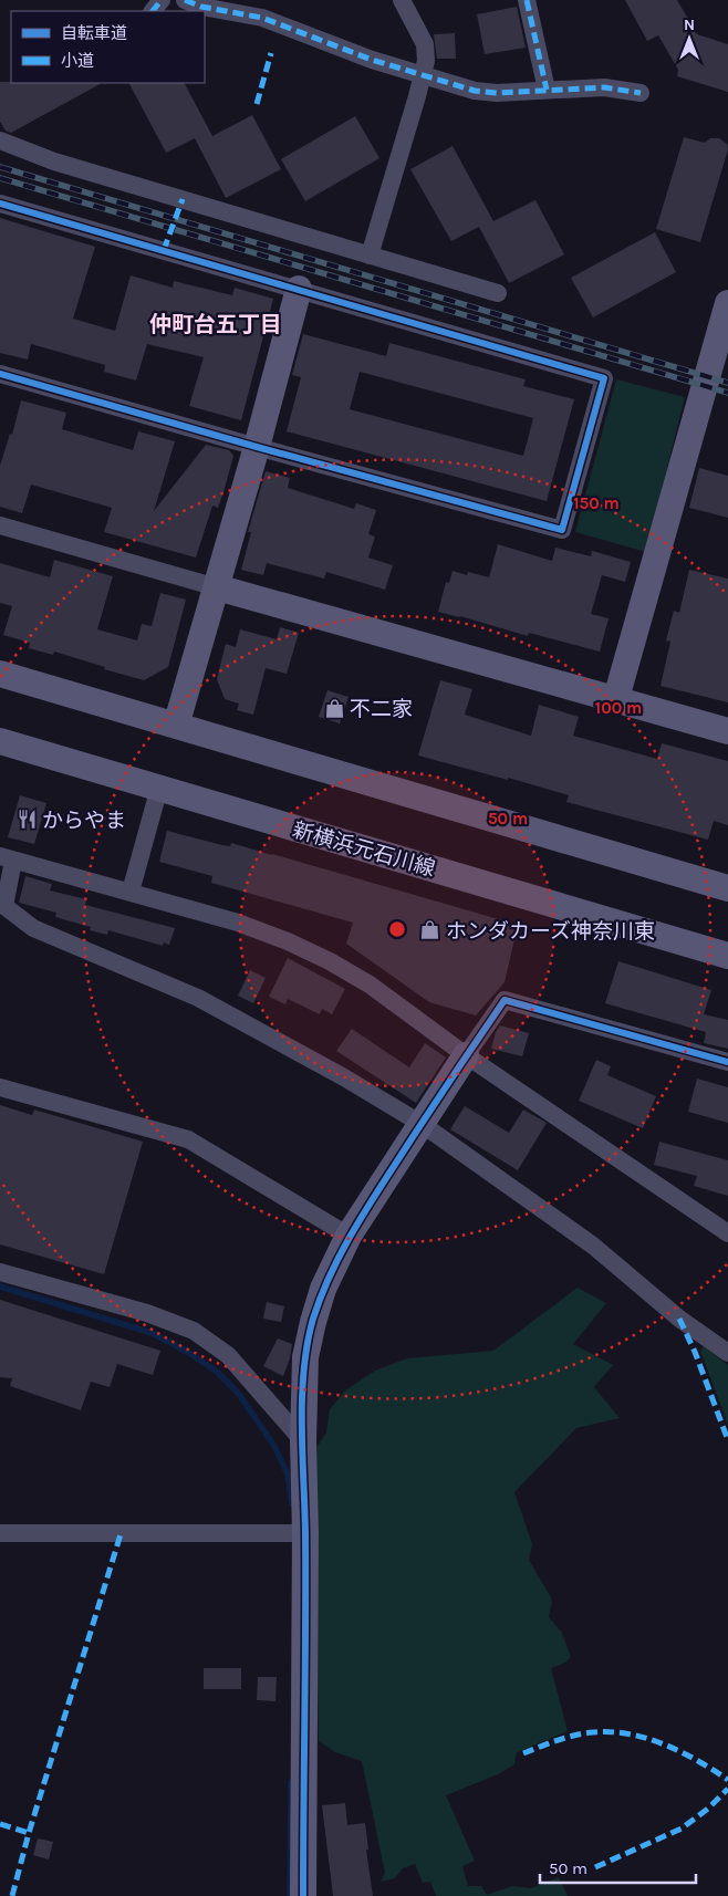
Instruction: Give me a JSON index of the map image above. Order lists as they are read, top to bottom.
{
  "streets": {
    "street": ["新横浜元石川線"]
  },
  "districts": ["仲町台五丁目"],
  "places": {
    "shop": ["不二家", "ホンダカーズ神奈川東"],
    "restaurant": ["からやま"]
  },
  "legend": ["自転車道", "小道"],
  "scale_bar": "50 m",
  "north": "top",
  "rings": ["150 m", "100 m", "50 m"]
}
